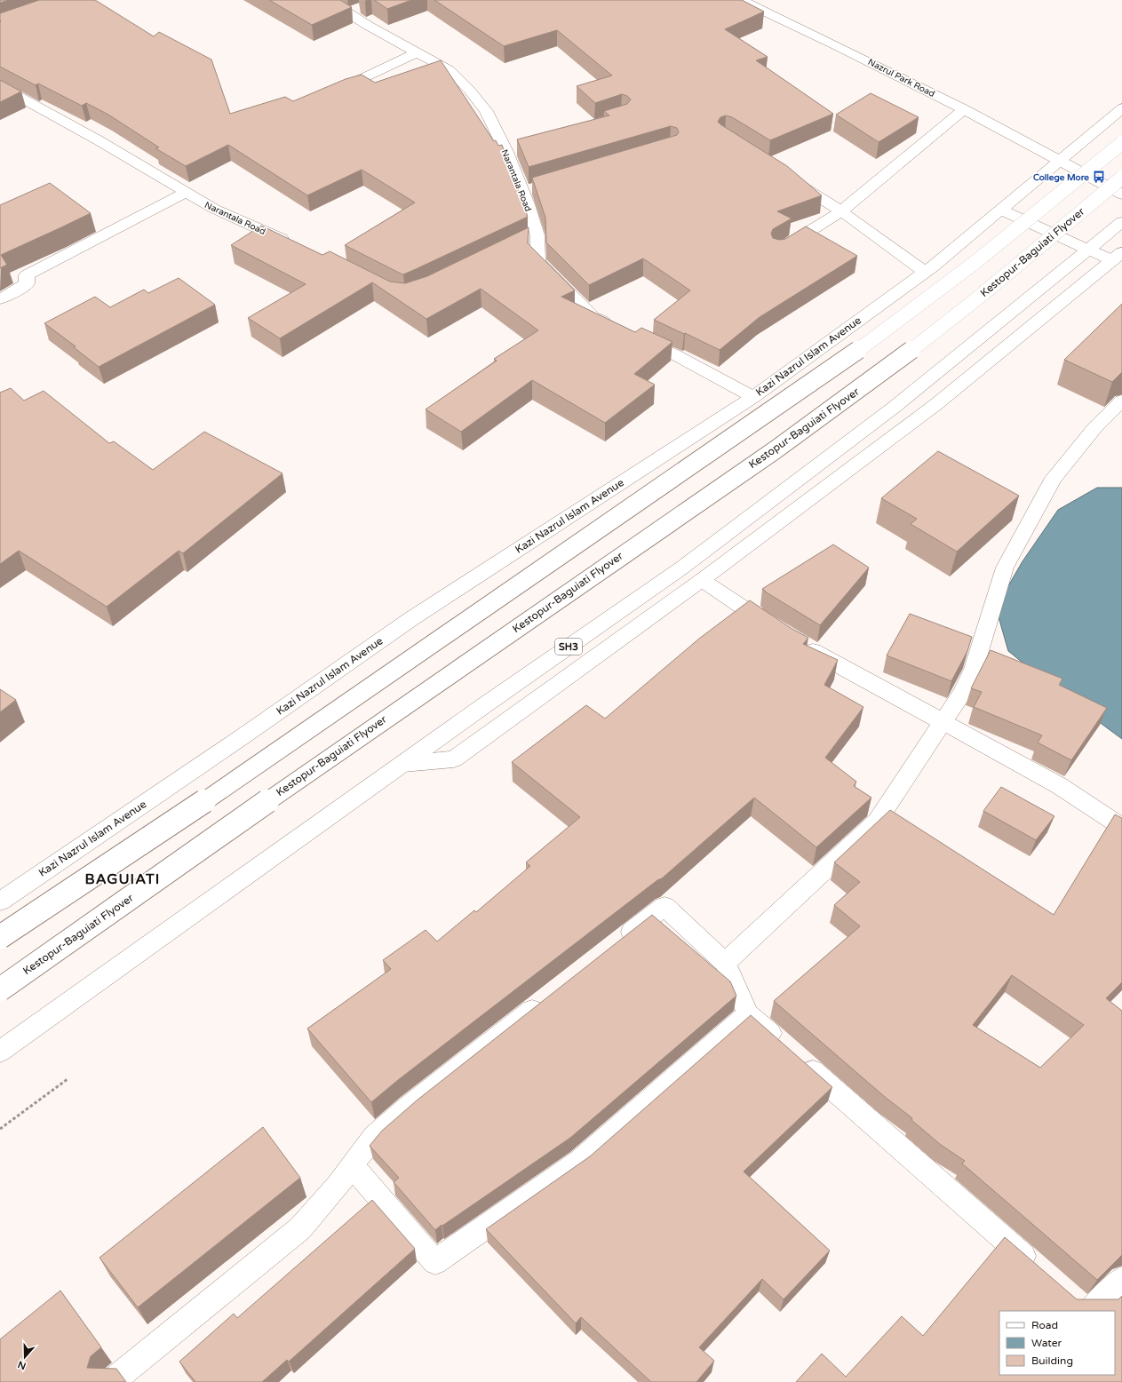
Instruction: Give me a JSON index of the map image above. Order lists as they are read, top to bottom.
{
  "streets": {
    "street": [
      "Nazrul Park Road",
      "Narantala Road",
      "Kestopur-Baguiati Flyover",
      "Kazi Nazrul Islam Avenue",
      "SH3"
    ]
  },
  "crossings": [
    ["Nazrul Park Road", "Kazi Nazrul Islam Avenue"]
  ],
  "districts": ["BAGUIATI"],
  "places": {
    "bus stop": ["College More"]
  },
  "legend": ["Road", "Water", "Building"],
  "north": "bottom"
}
